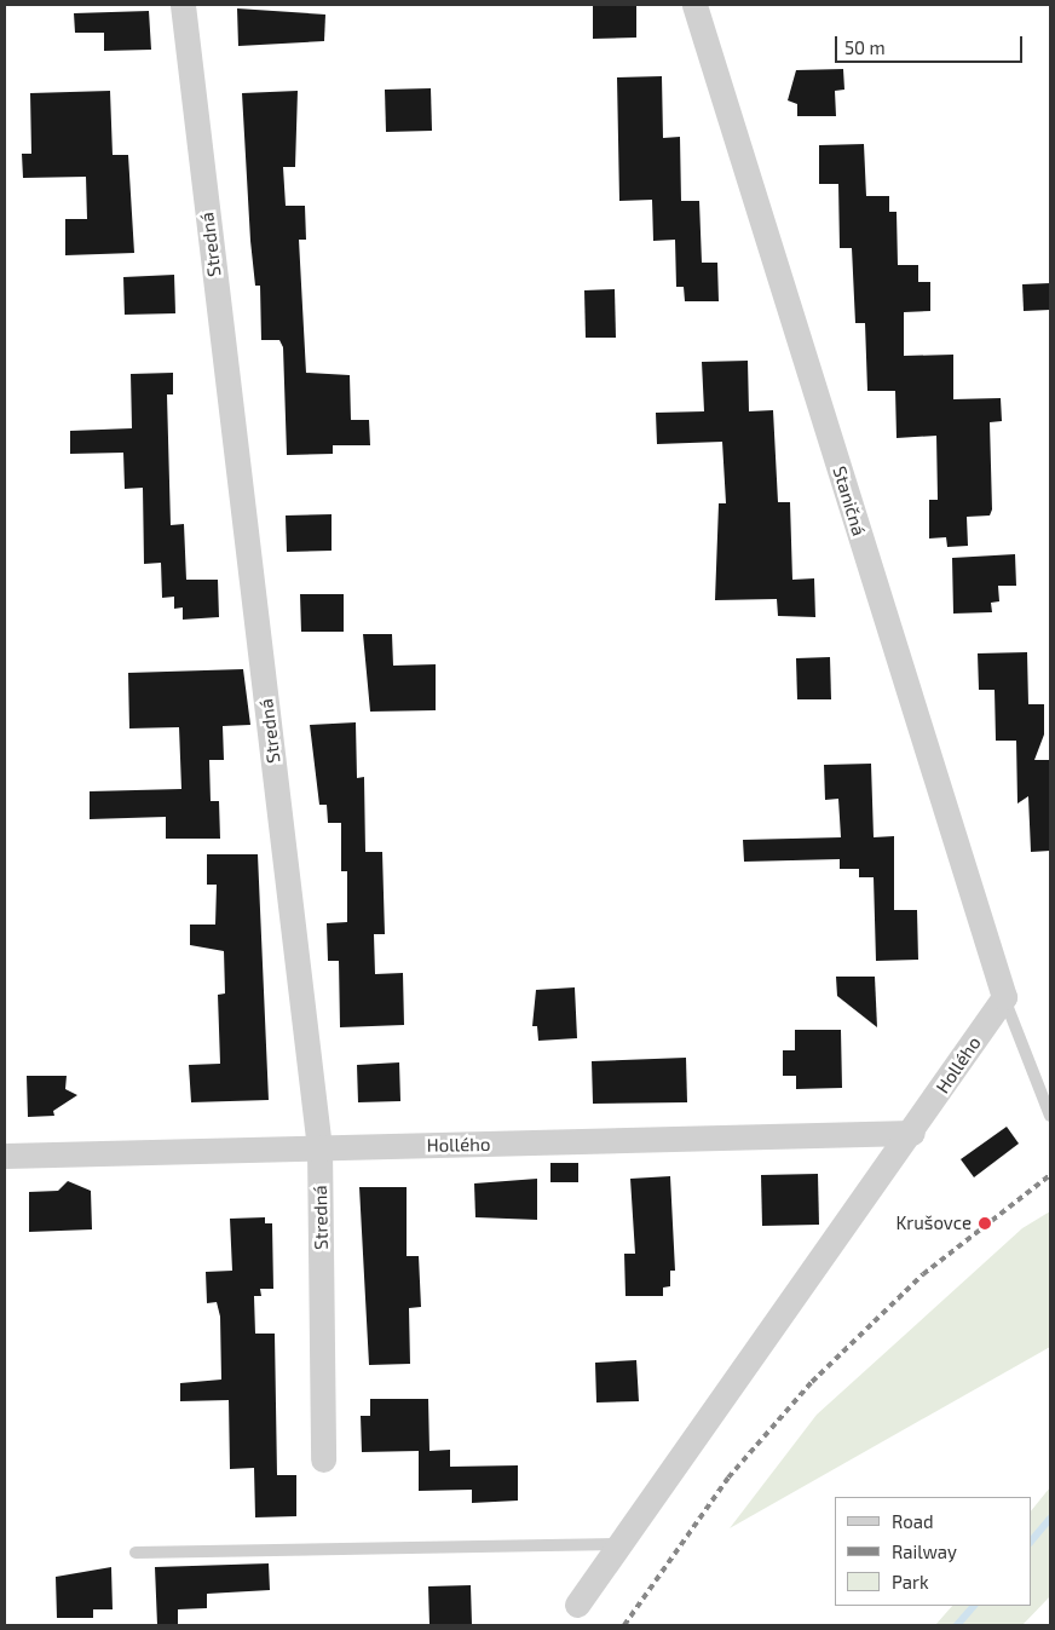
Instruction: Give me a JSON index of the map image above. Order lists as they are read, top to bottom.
{
  "streets": {
    "street": ["Stredná", "Staničná", "Hollého"]
  },
  "crossings": [
    ["Stredná", "Hollého"],
    ["Staničná", "Hollého"]
  ],
  "places": ["Krušovce"],
  "legend": ["Road", "Railway", "Park"],
  "scale_bar": "50 m"
}
